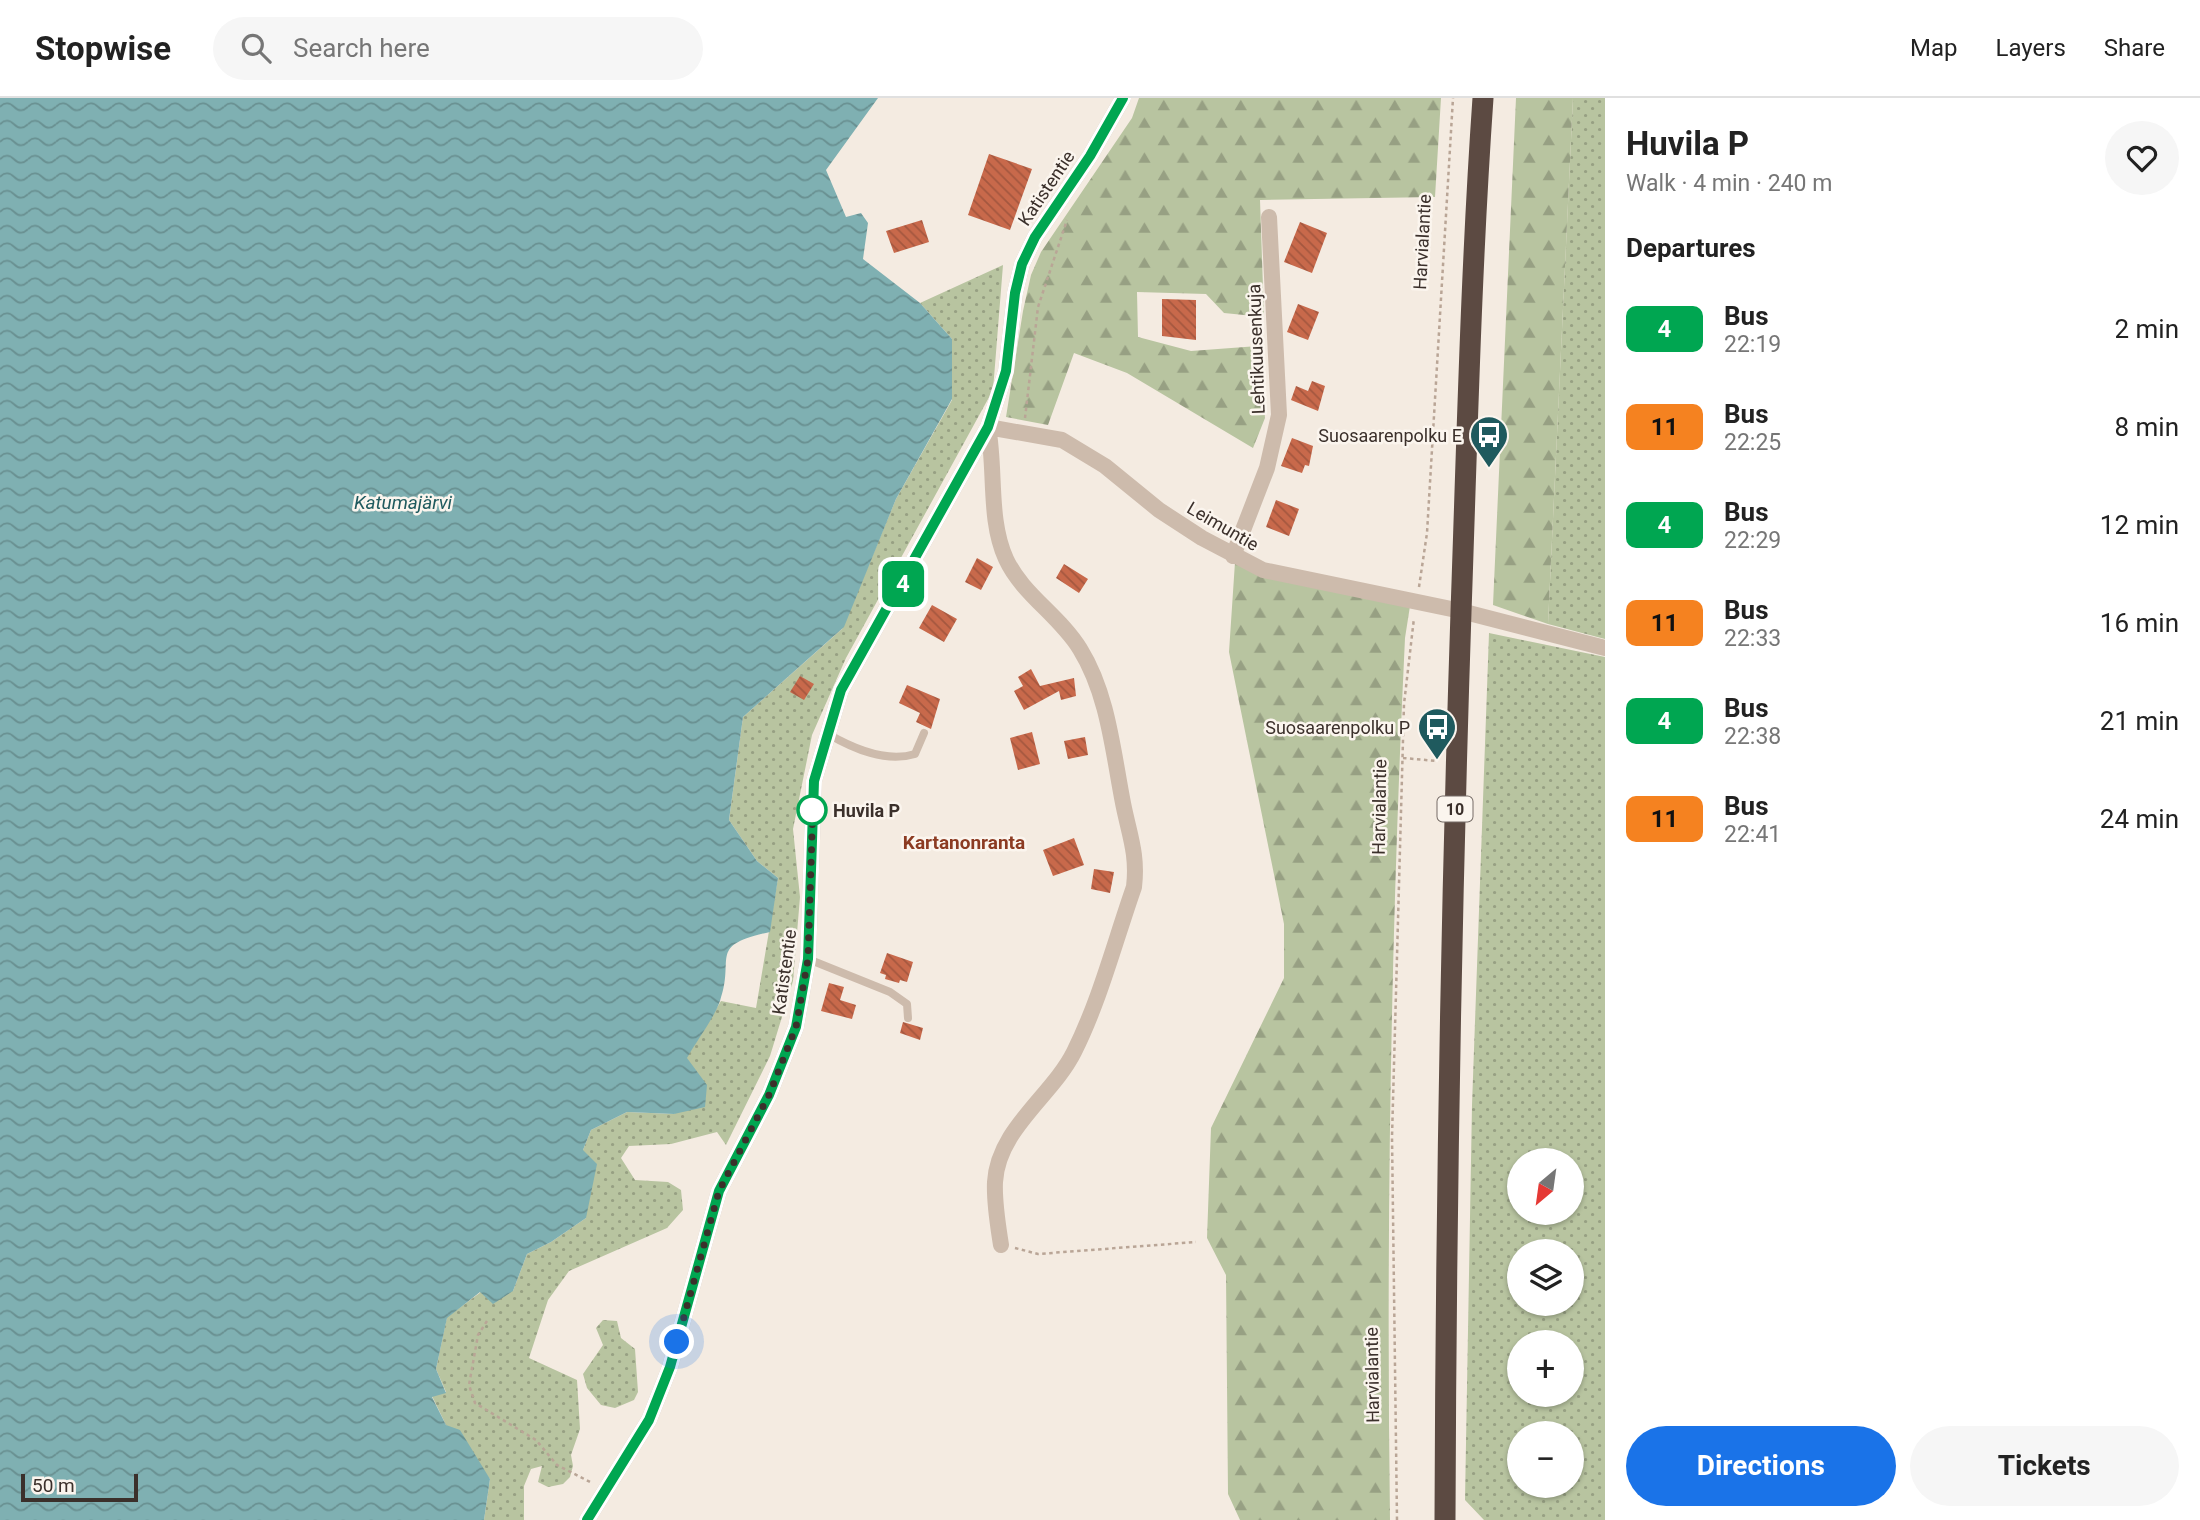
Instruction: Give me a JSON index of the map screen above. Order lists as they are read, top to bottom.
{
  "streets": {
    "highway": ["10"],
    "street": ["Katistentie", "Lehtikuusenkuja", "Leimuntie"],
    "path": ["Harvialantie"]
  },
  "crossings": [
    ["Katistentie", "Leimuntie"],
    ["Harvialantie", "Leimuntie"],
    ["Lehtikuusenkuja", "Leimuntie"],
    ["Leimuntie", "10"]
  ],
  "districts": ["Kartanonranta"],
  "water": ["Katumajärvi"],
  "places": {
    "bus stop": ["Suosaarenpolku E", "Suosaarenpolku P"],
    "other": ["Huvila P"]
  },
  "lines": ["bus line 4"],
  "scale_bar": "50 m",
  "north": "bottom left",
  "page": {
    "header": "Stopwise",
    "search": "Search here",
    "nav": ["Map", "Layers", "Share"],
    "on_map": "4",
    "heading": [
      ["Huvila P", "Walk · 4 min · 240 m"],
      "Departures"
    ],
    "list": [
      {
        "mark": "4",
        "name": "Bus",
        "note": "22:19",
        "value": "2 min"
      },
      {
        "mark": "11",
        "name": "Bus",
        "note": "22:25",
        "value": "8 min"
      },
      {
        "mark": "4",
        "name": "Bus",
        "note": "22:29",
        "value": "12 min"
      },
      {
        "mark": "11",
        "name": "Bus",
        "note": "22:33",
        "value": "16 min"
      },
      {
        "mark": "4",
        "name": "Bus",
        "note": "22:38",
        "value": "21 min"
      },
      {
        "mark": "11",
        "name": "Bus",
        "note": "22:41",
        "value": "24 min"
      }
    ],
    "map_buttons": ["+", "−"],
    "buttons": ["Directions", "Tickets"],
    "scale": "50 m"
  }
}
